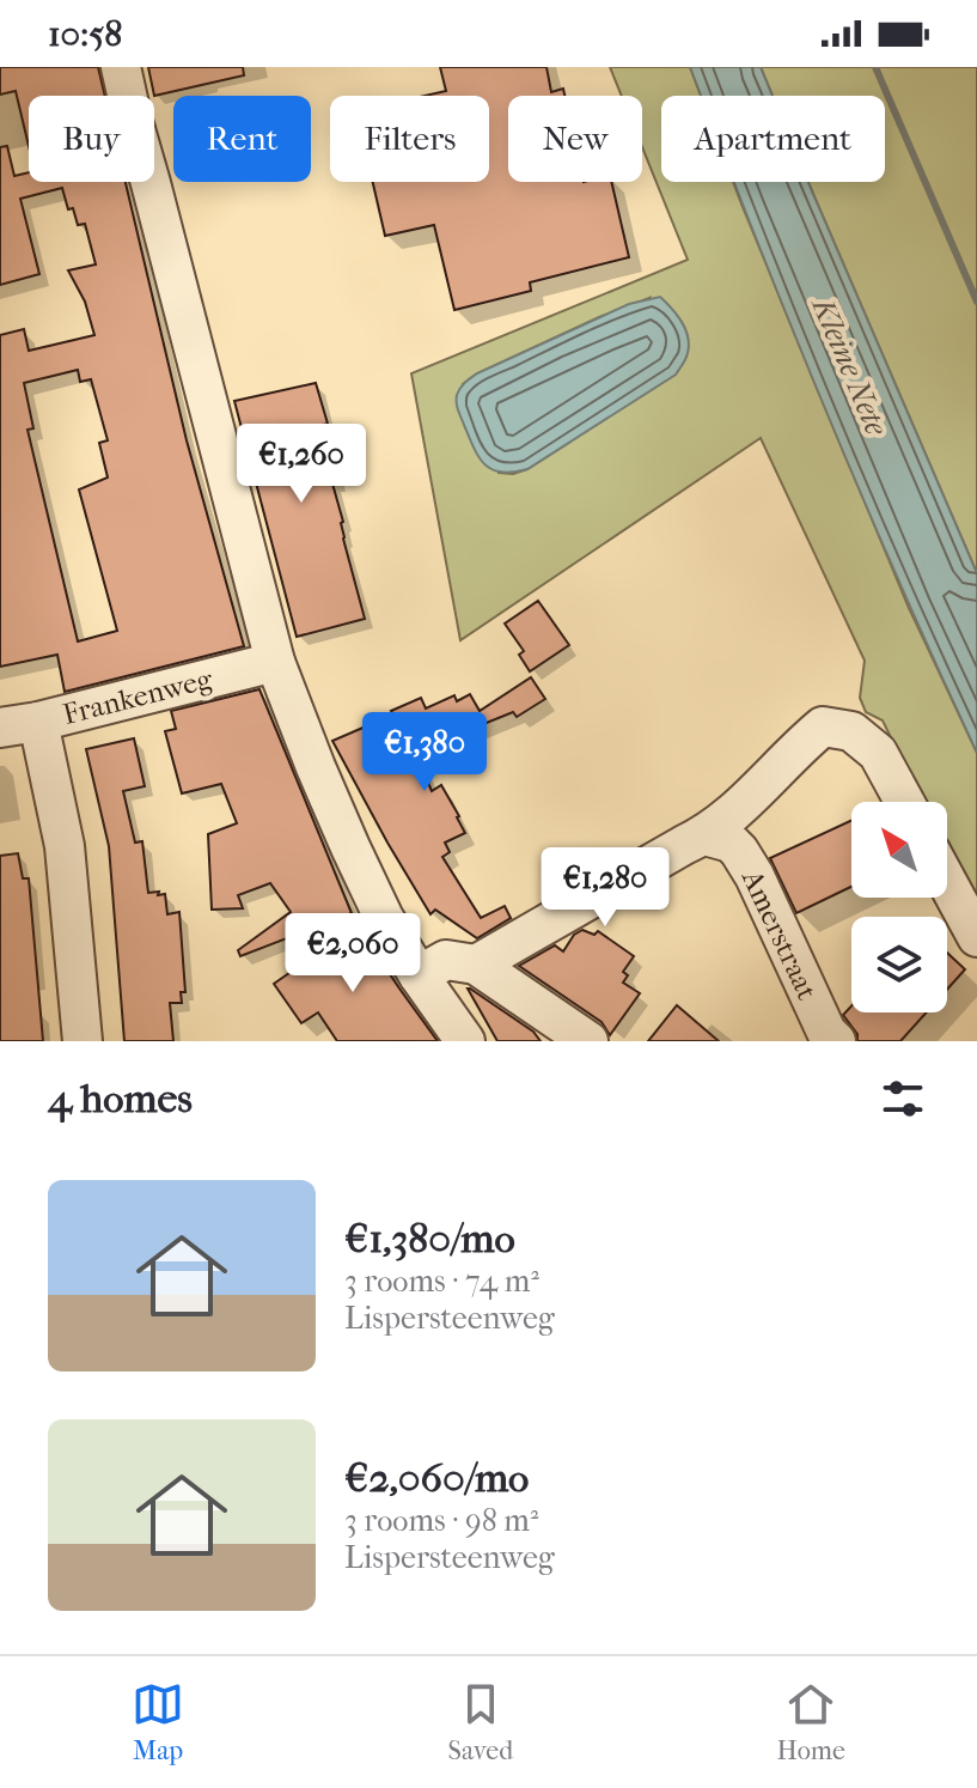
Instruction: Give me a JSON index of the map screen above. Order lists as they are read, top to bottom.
{
  "streets": {
    "street": ["Frankenweg", "Amerstraat"]
  },
  "water": ["Kleine Nete"],
  "north": "top left",
  "page": {
    "status": "10:58",
    "chip": [
      "Buy",
      "Rent",
      "Filters",
      "New",
      "Apartment"
    ],
    "price": [
      "€1,260",
      "€1,380",
      "€1,280",
      "€2,060"
    ],
    "heading": "4 homes",
    "list": [
      {
        "name": "€1,380/mo",
        "note": "3 rooms · 74 m² · Lispersteenweg"
      },
      {
        "name": "€2,060/mo",
        "note": "3 rooms · 98 m² · Lispersteenweg"
      }
    ],
    "tabs": ["Map", "Saved", "Home"]
  }
}
